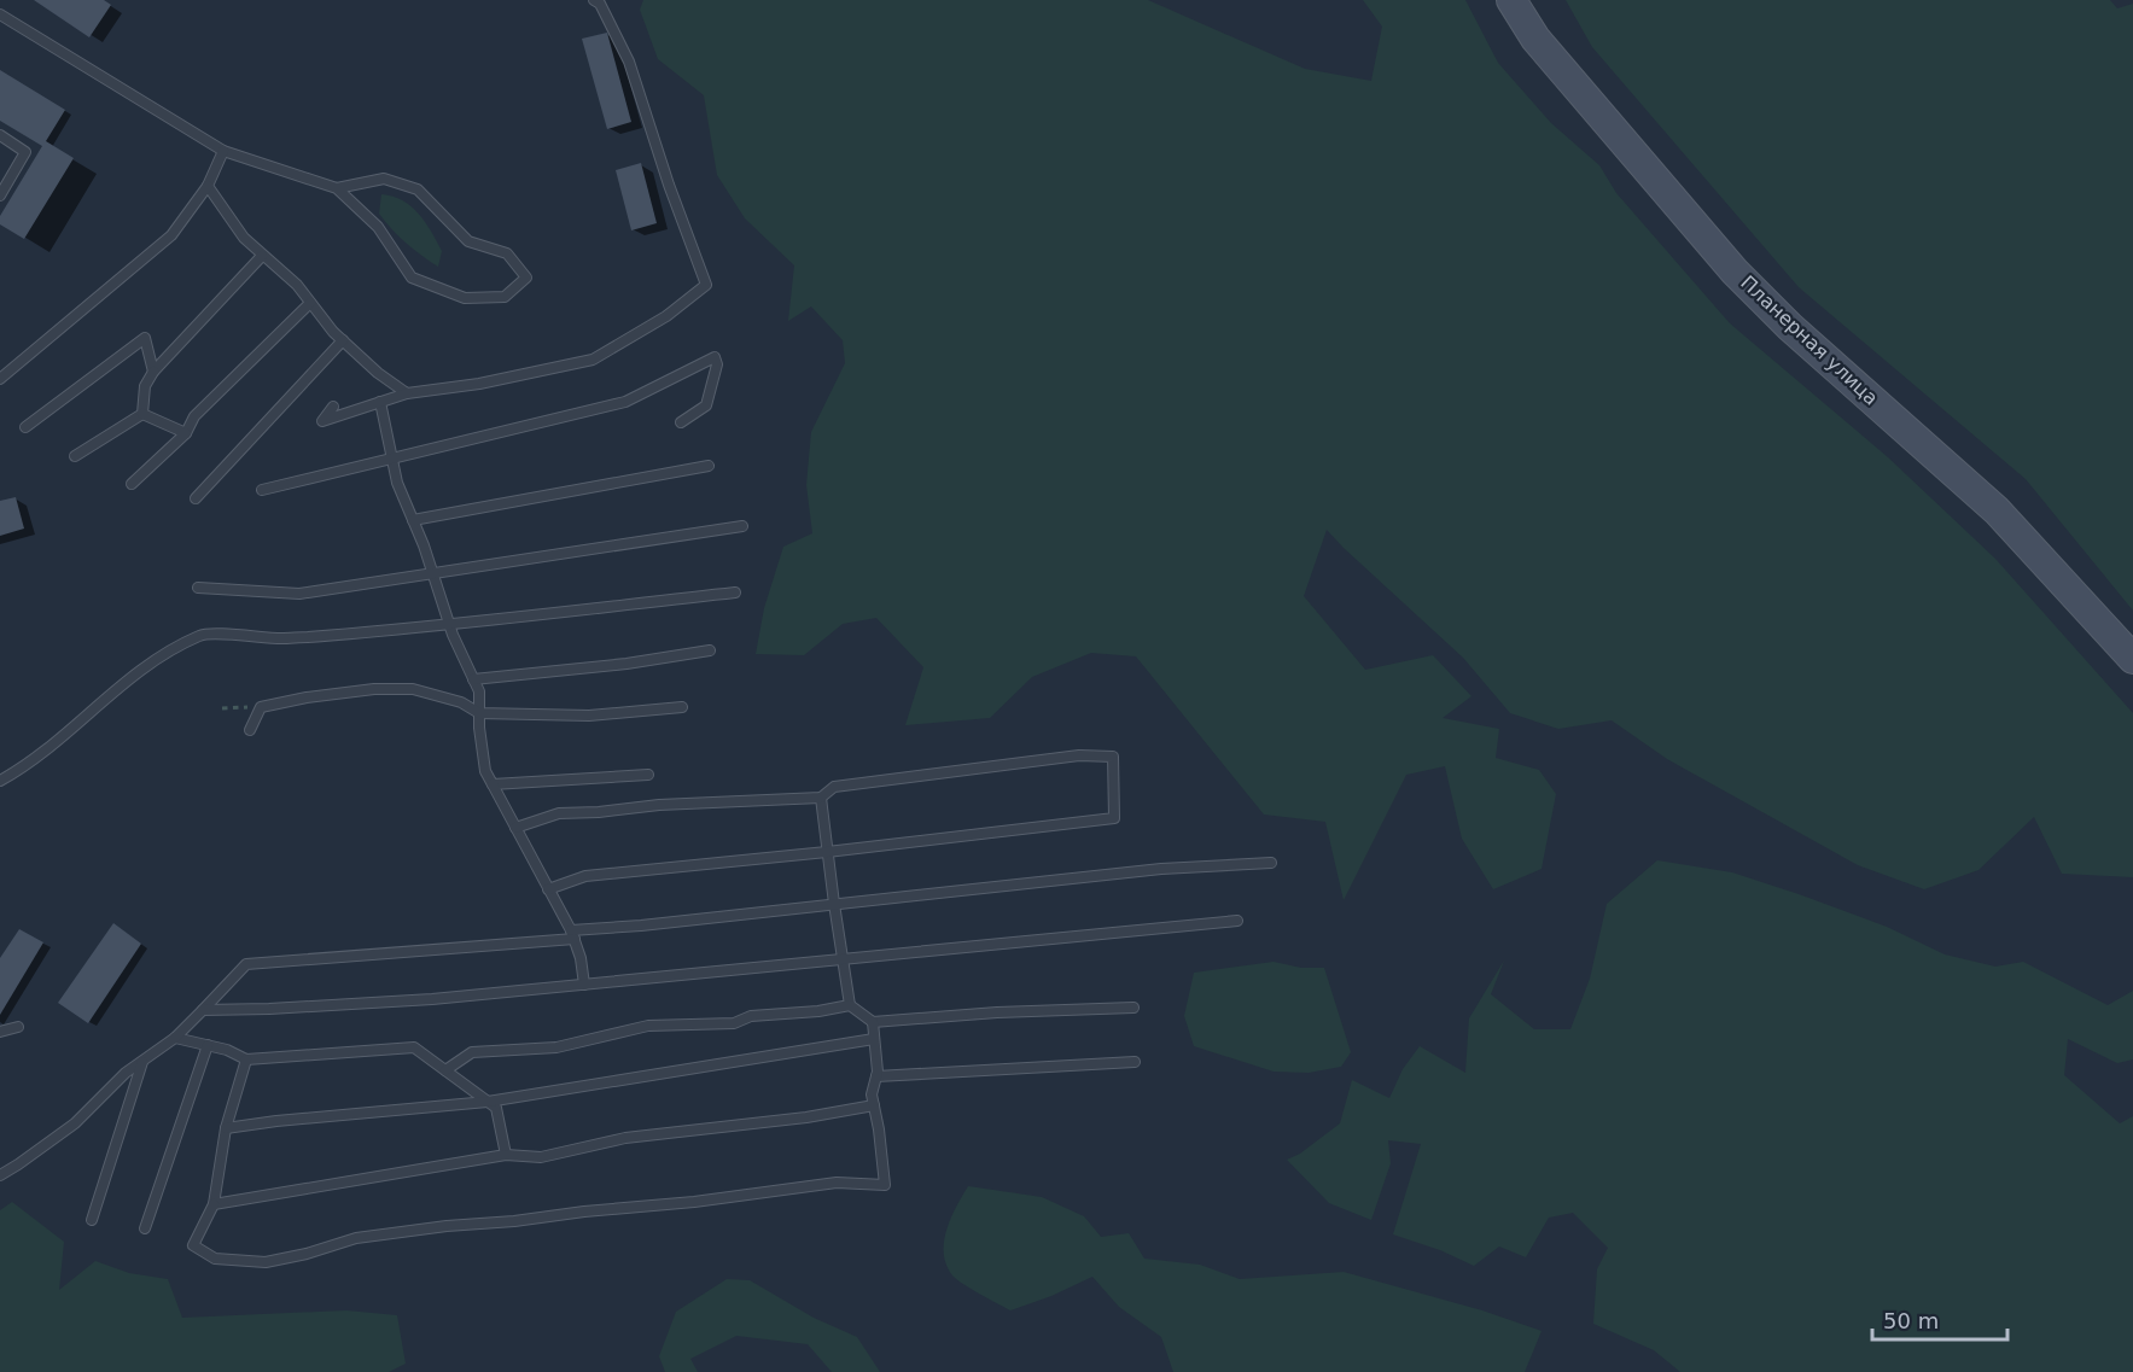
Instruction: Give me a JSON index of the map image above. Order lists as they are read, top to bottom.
{
  "streets": {
    "main road": ["Планерная улица"]
  },
  "scale_bar": "50 m"
}
